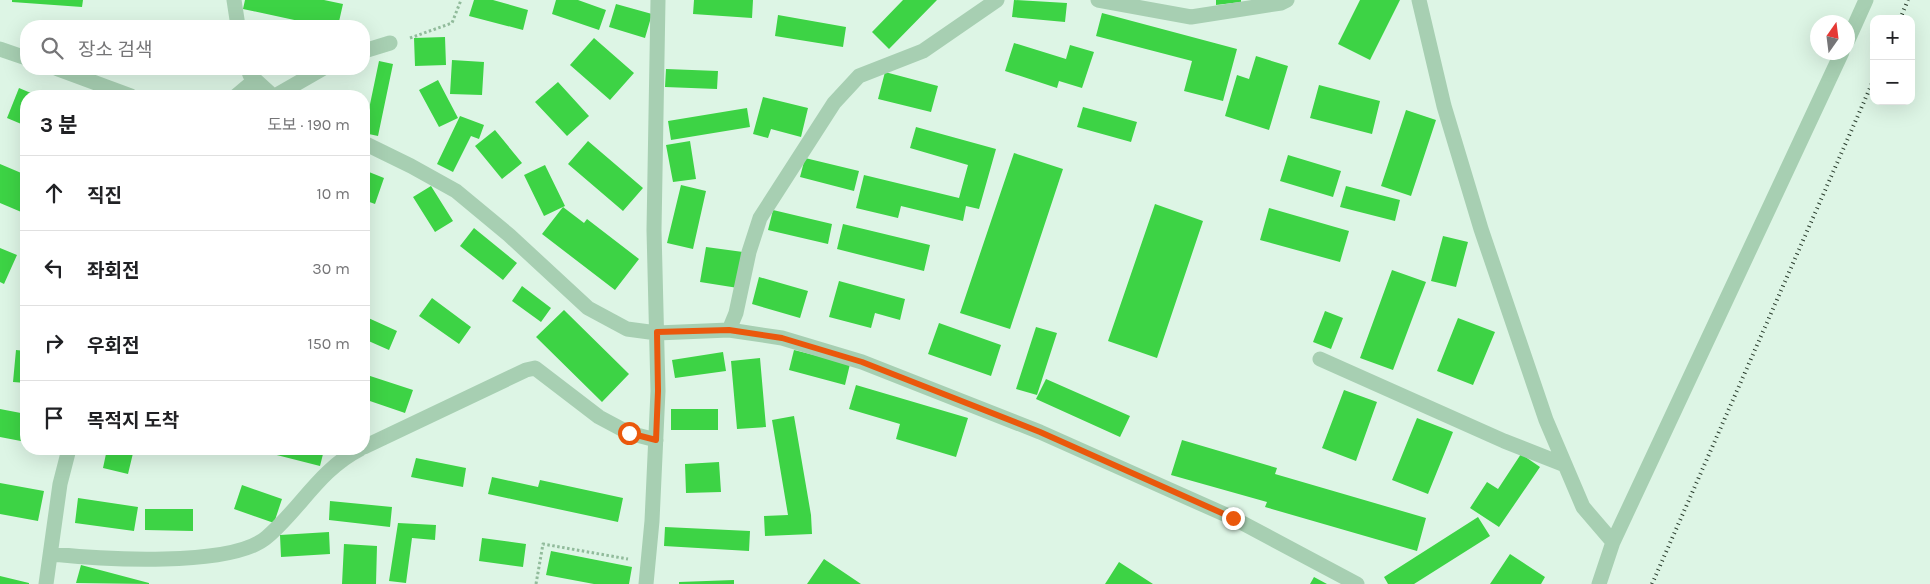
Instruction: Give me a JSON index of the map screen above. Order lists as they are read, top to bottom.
{
  "north": "top",
  "page": {
    "map_buttons": ["+", "−"],
    "search": "장소 검색",
    "heading": ["3 분", "도보 · 190 m"],
    "list": [
      ["직진", "10 m"],
      ["좌회전", "30 m"],
      ["우회전", "150 m"],
      "목적지 도착"
    ]
  }
}
